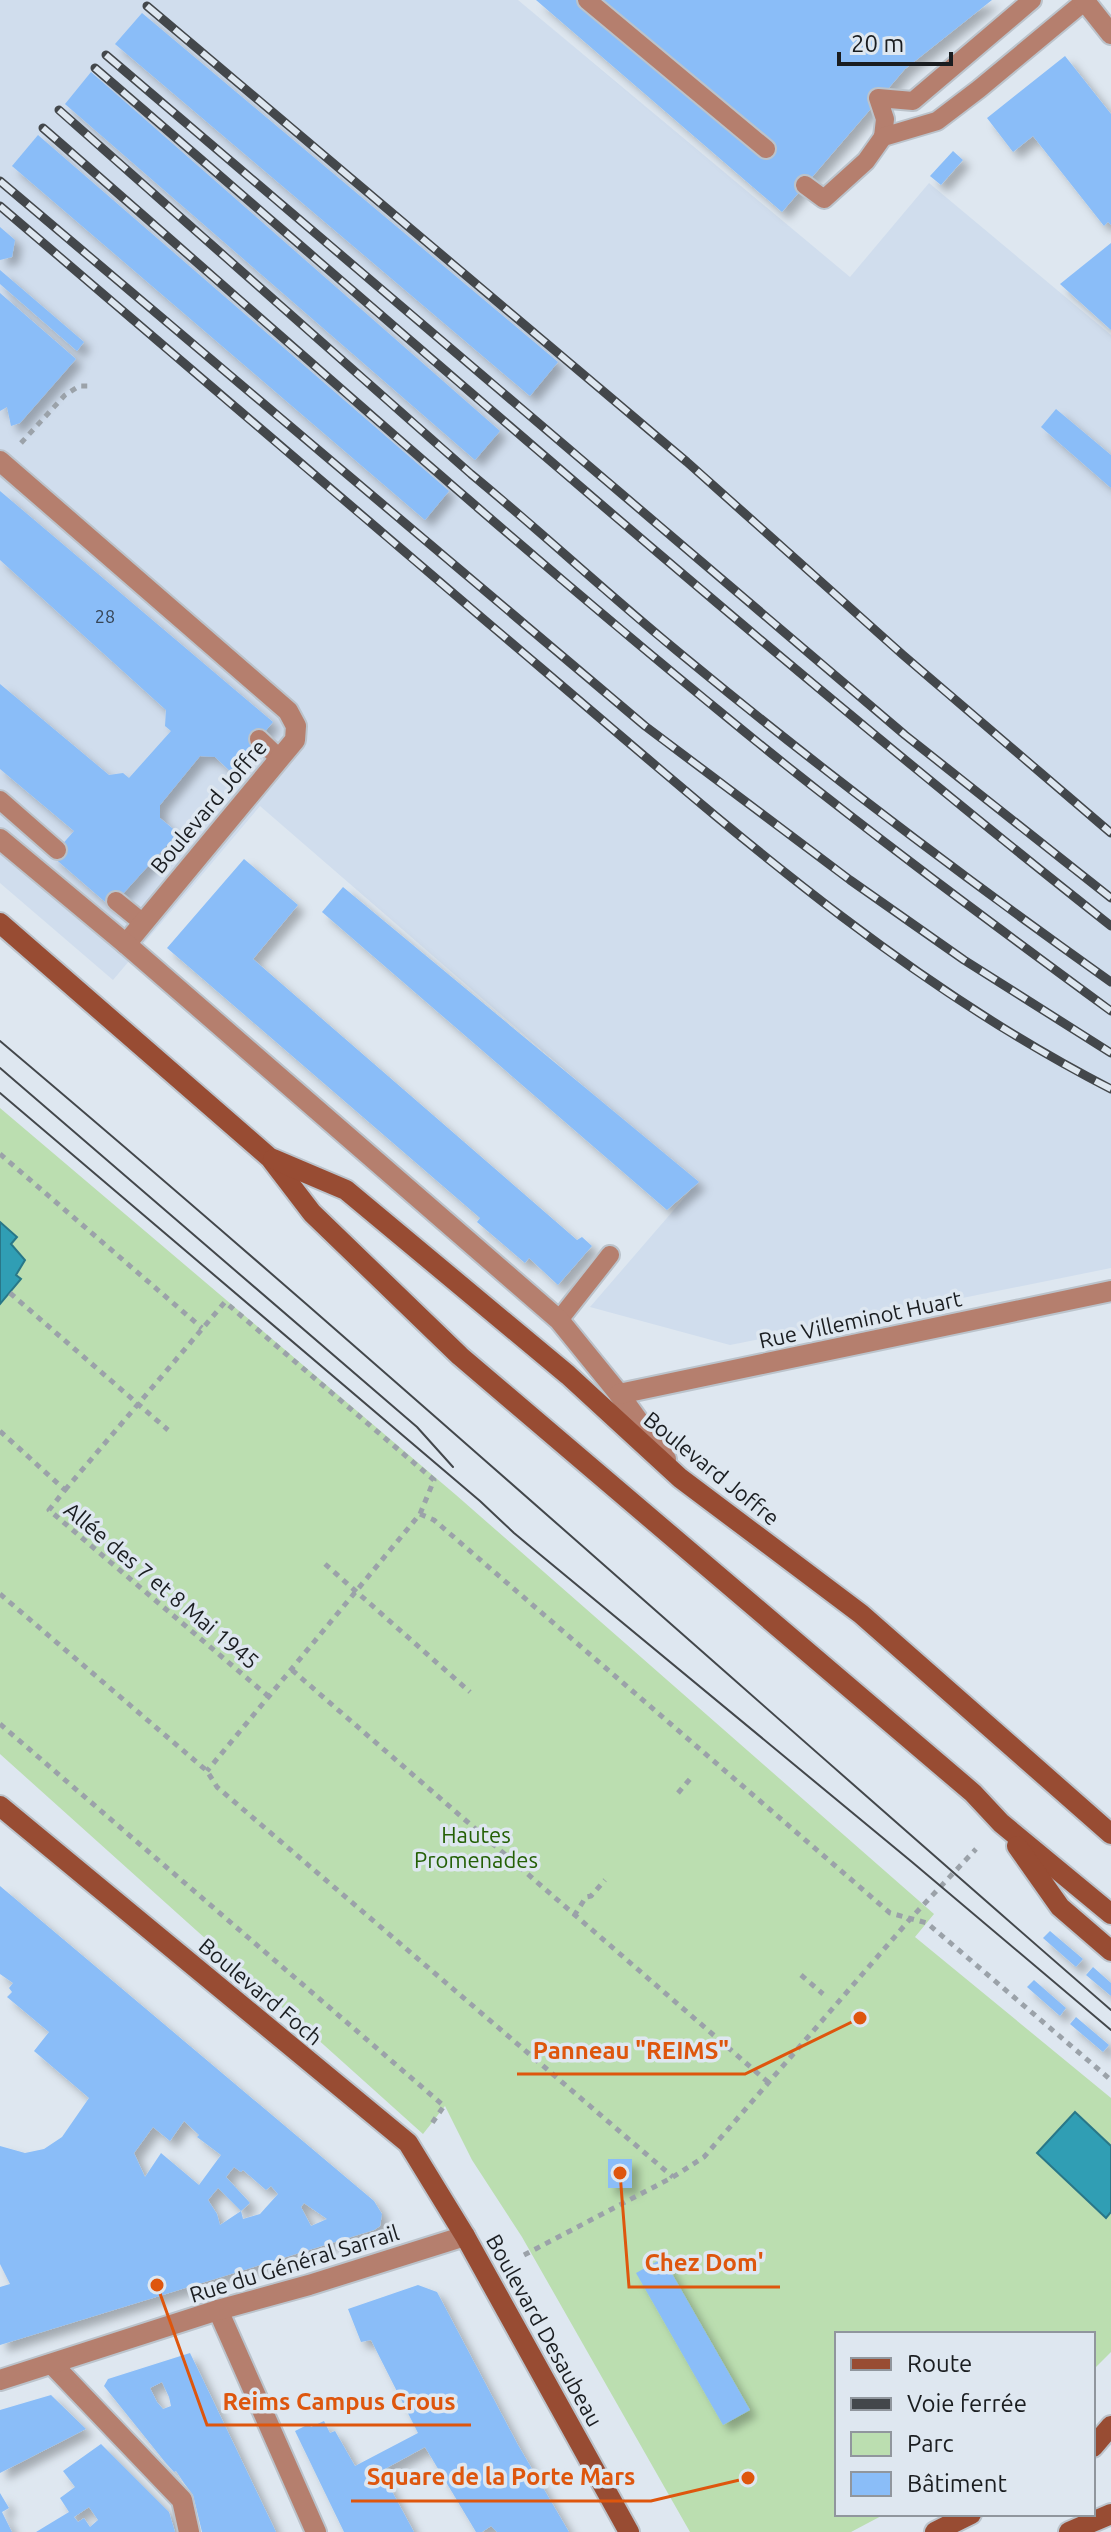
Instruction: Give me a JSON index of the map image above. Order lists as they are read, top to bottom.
{
  "streets": {
    "main road": ["Boulevard Joffre", "Boulevard Foch", "Boulevard Desaubeau"],
    "street": ["Rue Villeminot Huart", "Rue du Général Sarrail"],
    "path": ["Allée des 7 et 8 Mai 1945"]
  },
  "crossings": [
    ["Boulevard Foch", "Rue du Général Sarrail"],
    ["Boulevard Foch", "Boulevard Desaubeau"],
    ["Rue du Général Sarrail", "Boulevard Desaubeau"]
  ],
  "parks": ["Hautes Promenades"],
  "places": [
    "Panneau \"REIMS\"",
    "Chez Dom'",
    "Reims Campus Crous",
    "Square de la Porte Mars"
  ],
  "house_numbers": ["28"],
  "legend": [
    "Route",
    "Voie ferrée",
    "Parc",
    "Bâtiment"
  ],
  "scale_bar": "20 m"
}
